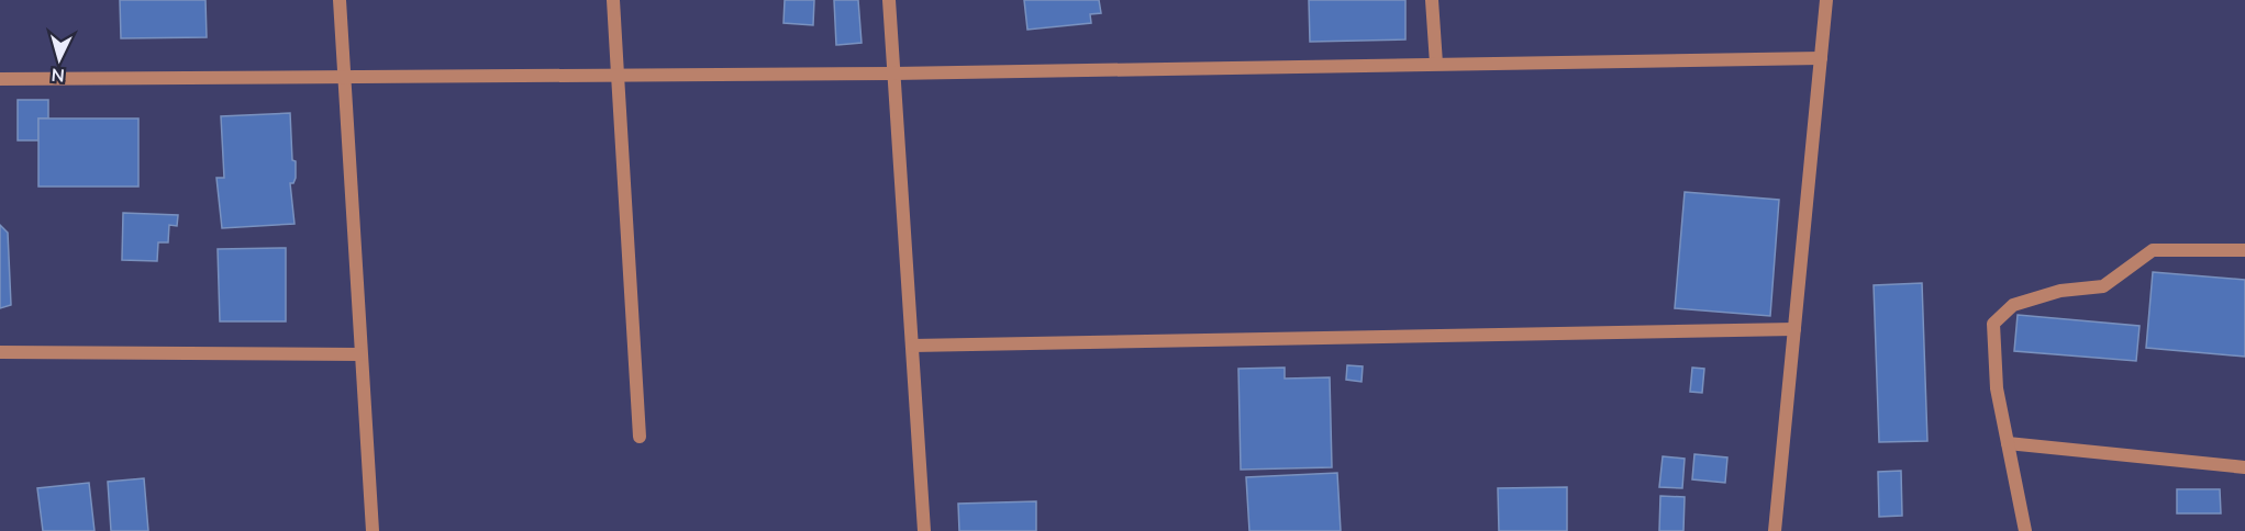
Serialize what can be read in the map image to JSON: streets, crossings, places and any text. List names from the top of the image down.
{
  "north": "bottom"
}
